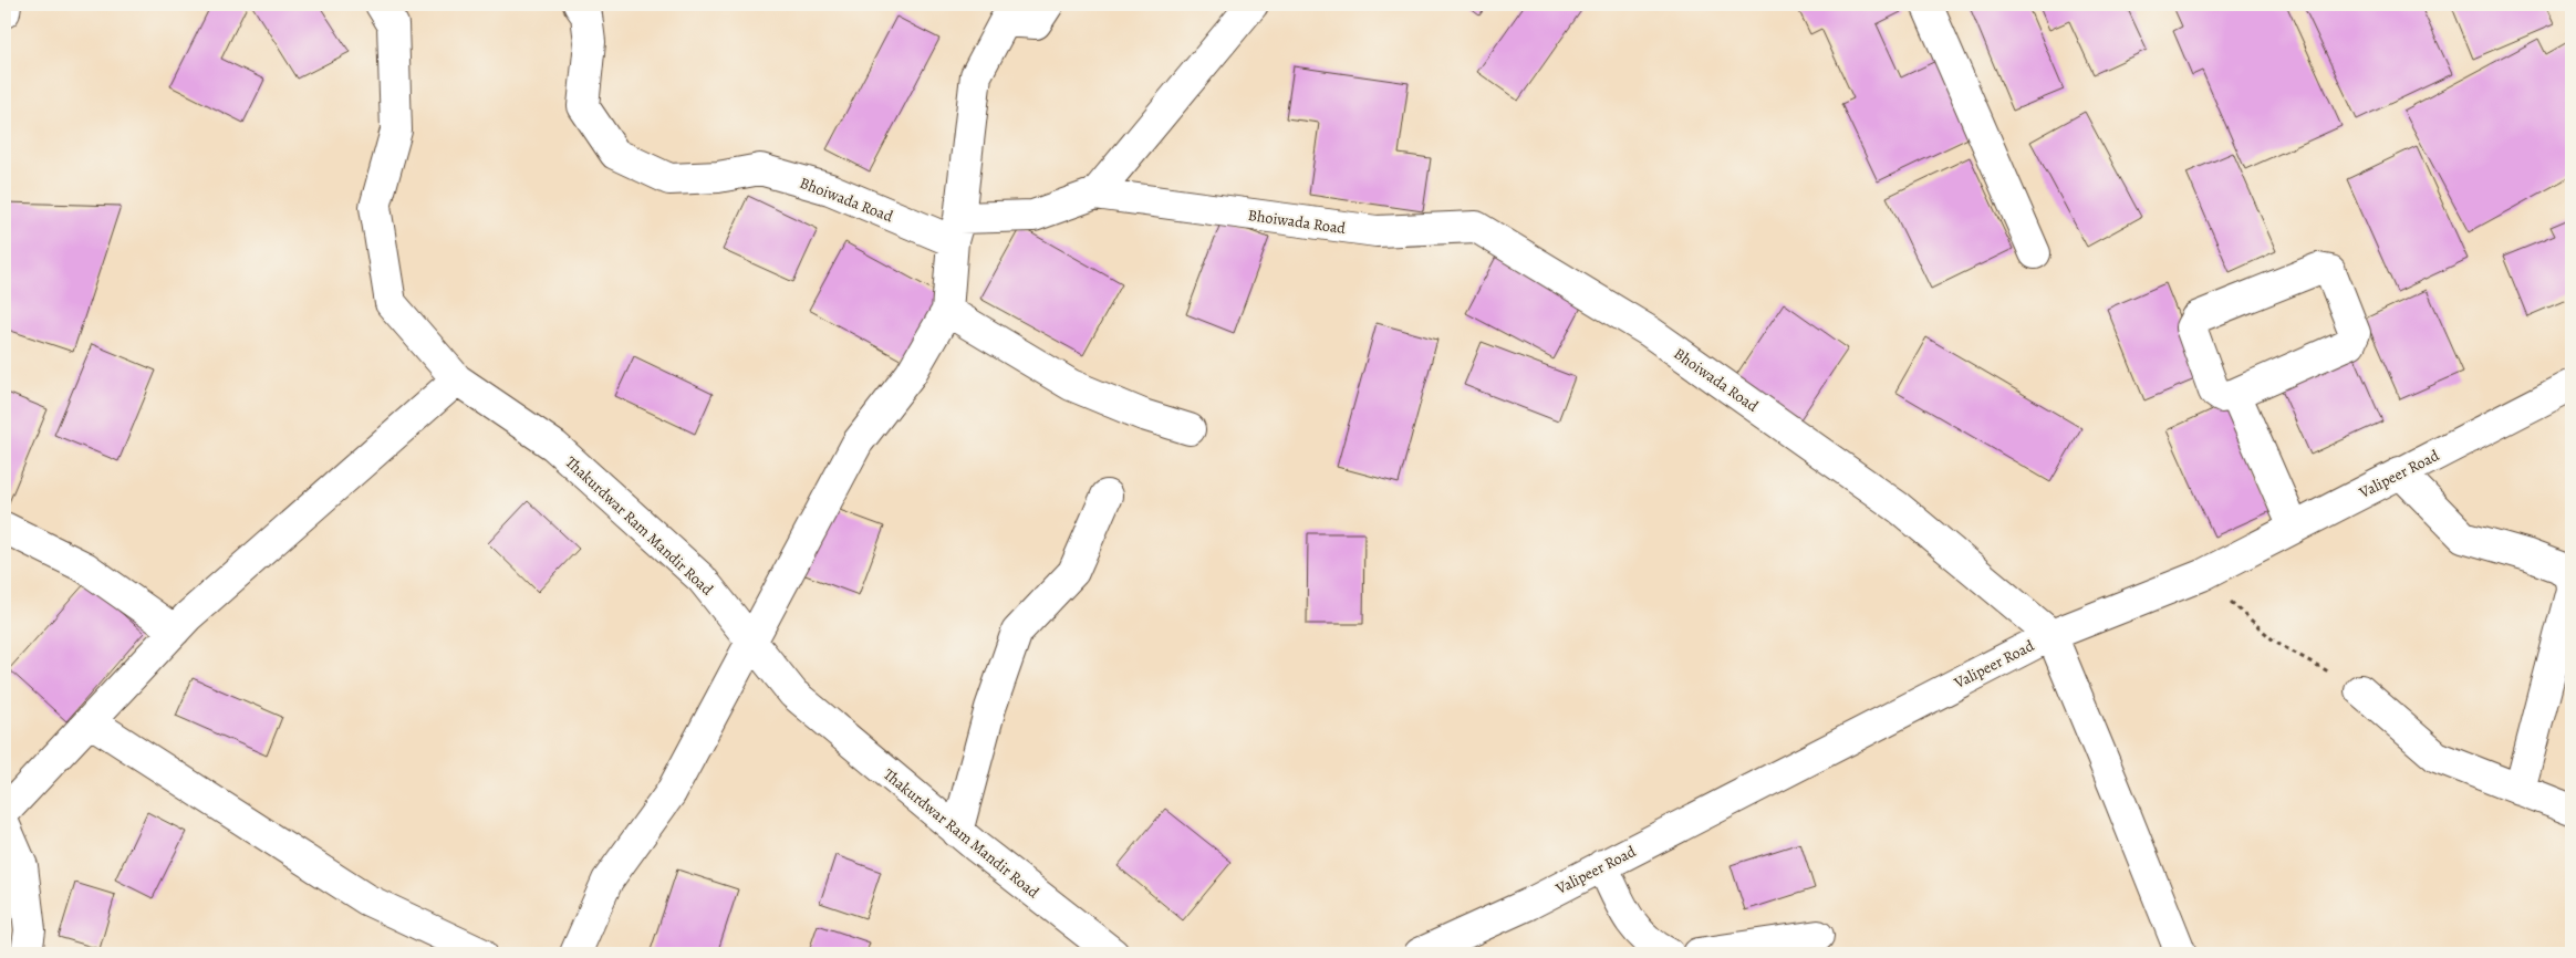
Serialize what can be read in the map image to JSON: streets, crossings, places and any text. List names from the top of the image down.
{
  "streets": {
    "street": ["Bhoiwada Road", "Valipeer Road", "Thakurdwar Ram Mandir Road"]
  },
  "crossings": [
    ["Bhoiwada Road", "Valipeer Road"]
  ]
}
